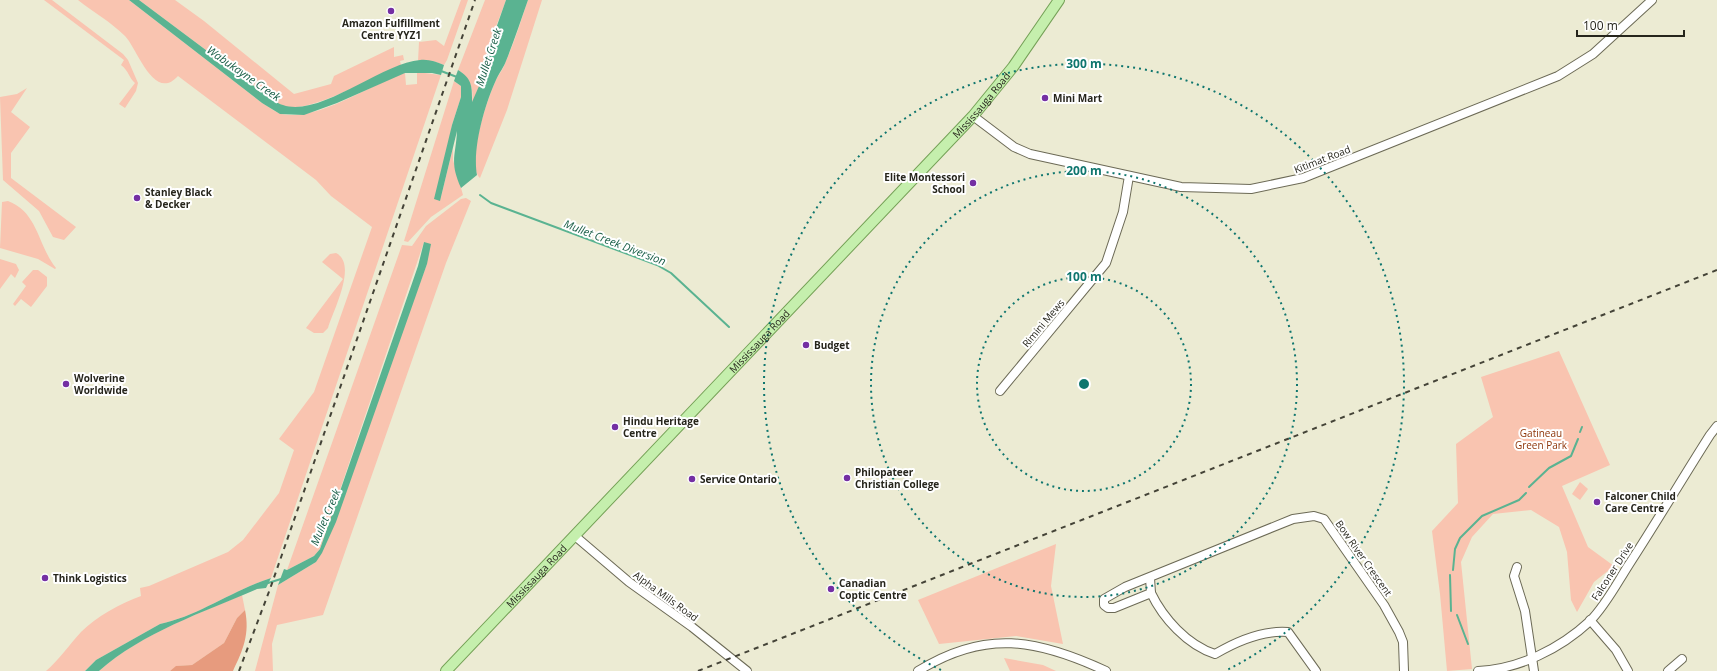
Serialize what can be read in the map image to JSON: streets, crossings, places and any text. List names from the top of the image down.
{
  "streets": {
    "main road": ["Mississauga Road"],
    "street": [
      "Kitimat Road",
      "Rimini Mews",
      "Bow River Crescent",
      "Falconer Drive",
      "Alpha Mills Road"
    ]
  },
  "crossings": [
    ["Mississauga Road", "Kitimat Road"],
    ["Mississauga Road", "Alpha Mills Road"],
    ["Kitimat Road", "Rimini Mews"]
  ],
  "water": ["Mullet Creek", "Wabukayne Creek", "Mullet Creek Diversion"],
  "parks": ["Gatineau Green Park"],
  "places": [
    "Amazon Fulfillment Centre YYZ1",
    "Mini Mart",
    "Elite Montessori School",
    "Stanley Black & Decker",
    "Budget",
    "Wolverine Worldwide",
    "Hindu Heritage Centre",
    "Philopateer Christian College",
    "Service Ontario",
    "Falconer Child Care Centre",
    "Think Logistics",
    "Canadian Coptic Centre"
  ],
  "scale_bar": "100 m",
  "rings": ["300 m", "200 m", "100 m"]
}
